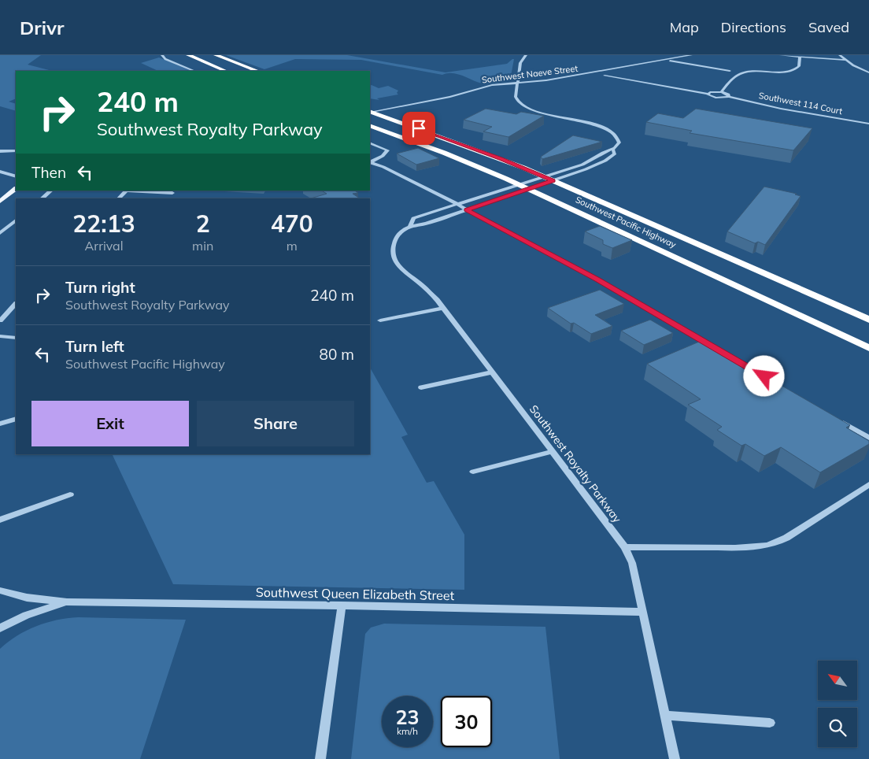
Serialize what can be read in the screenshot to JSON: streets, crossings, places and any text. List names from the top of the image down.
{
  "streets": {
    "highway": ["Southwest Pacific Highway"],
    "street": [
      "Southwest Naeve Street",
      "Southwest 114 Court",
      "Southwest Royalty Parkway",
      "Southwest Queen Elizabeth Street"
    ]
  },
  "crossings": [
    ["Southwest Naeve Street", "Southwest Pacific Highway"],
    ["Southwest Pacific Highway", "Southwest Royalty Parkway"],
    ["Southwest Royalty Parkway", "Southwest Queen Elizabeth Street"]
  ],
  "north": "top left",
  "page": {
    "header": "Drivr",
    "nav": ["Map", "Directions", "Saved"],
    "turn": ["240 m", "Southwest Royalty Parkway"],
    "then": "Then",
    "eta": [
      "22:13",
      "Arrival",
      "2",
      "min",
      "470",
      "m"
    ],
    "list": [
      {
        "name": "Turn right",
        "note": "Southwest Royalty Parkway",
        "value": "240 m"
      },
      {
        "name": "Turn left",
        "note": "Southwest Pacific Highway",
        "value": "80 m"
      }
    ],
    "buttons": ["Exit", "Share"],
    "speed": "23 km/h",
    "limit": "30"
  }
}
